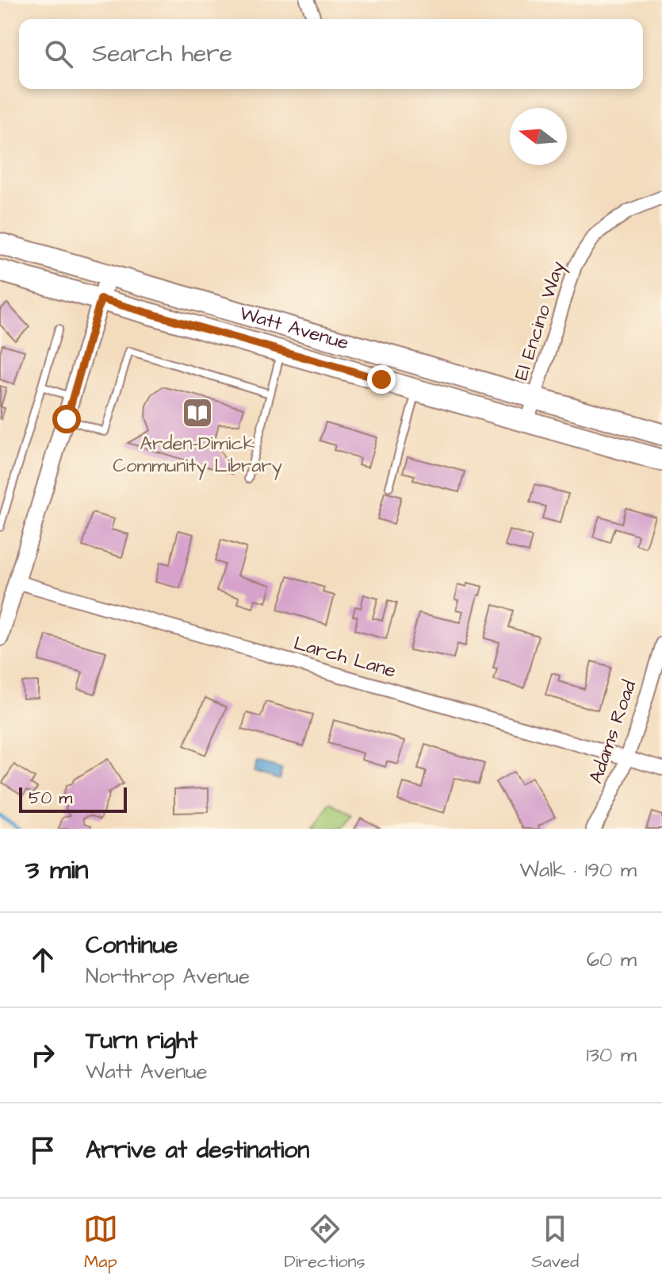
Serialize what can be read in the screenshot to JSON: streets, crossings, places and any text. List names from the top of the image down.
{
  "streets": {
    "main road": ["Watt Avenue"],
    "street": ["El Encino Way", "Larch Lane", "Adams Road"]
  },
  "crossings": [
    ["El Encino Way", "Watt Avenue"],
    ["Larch Lane", "Adams Road"]
  ],
  "places": {
    "library": ["Arden-Dimick Community Library"]
  },
  "scale_bar": "50 m",
  "north": "left",
  "page": {
    "search": "Search here",
    "scale": "50 m",
    "heading": ["3 min", "Walk · 190 m"],
    "list": [
      ["Continue", "Northrop Avenue", "60 m"],
      ["Turn right", "Watt Avenue", "130 m"],
      "Arrive at destination"
    ],
    "nav": ["Map", "Directions", "Saved"]
  }
}
